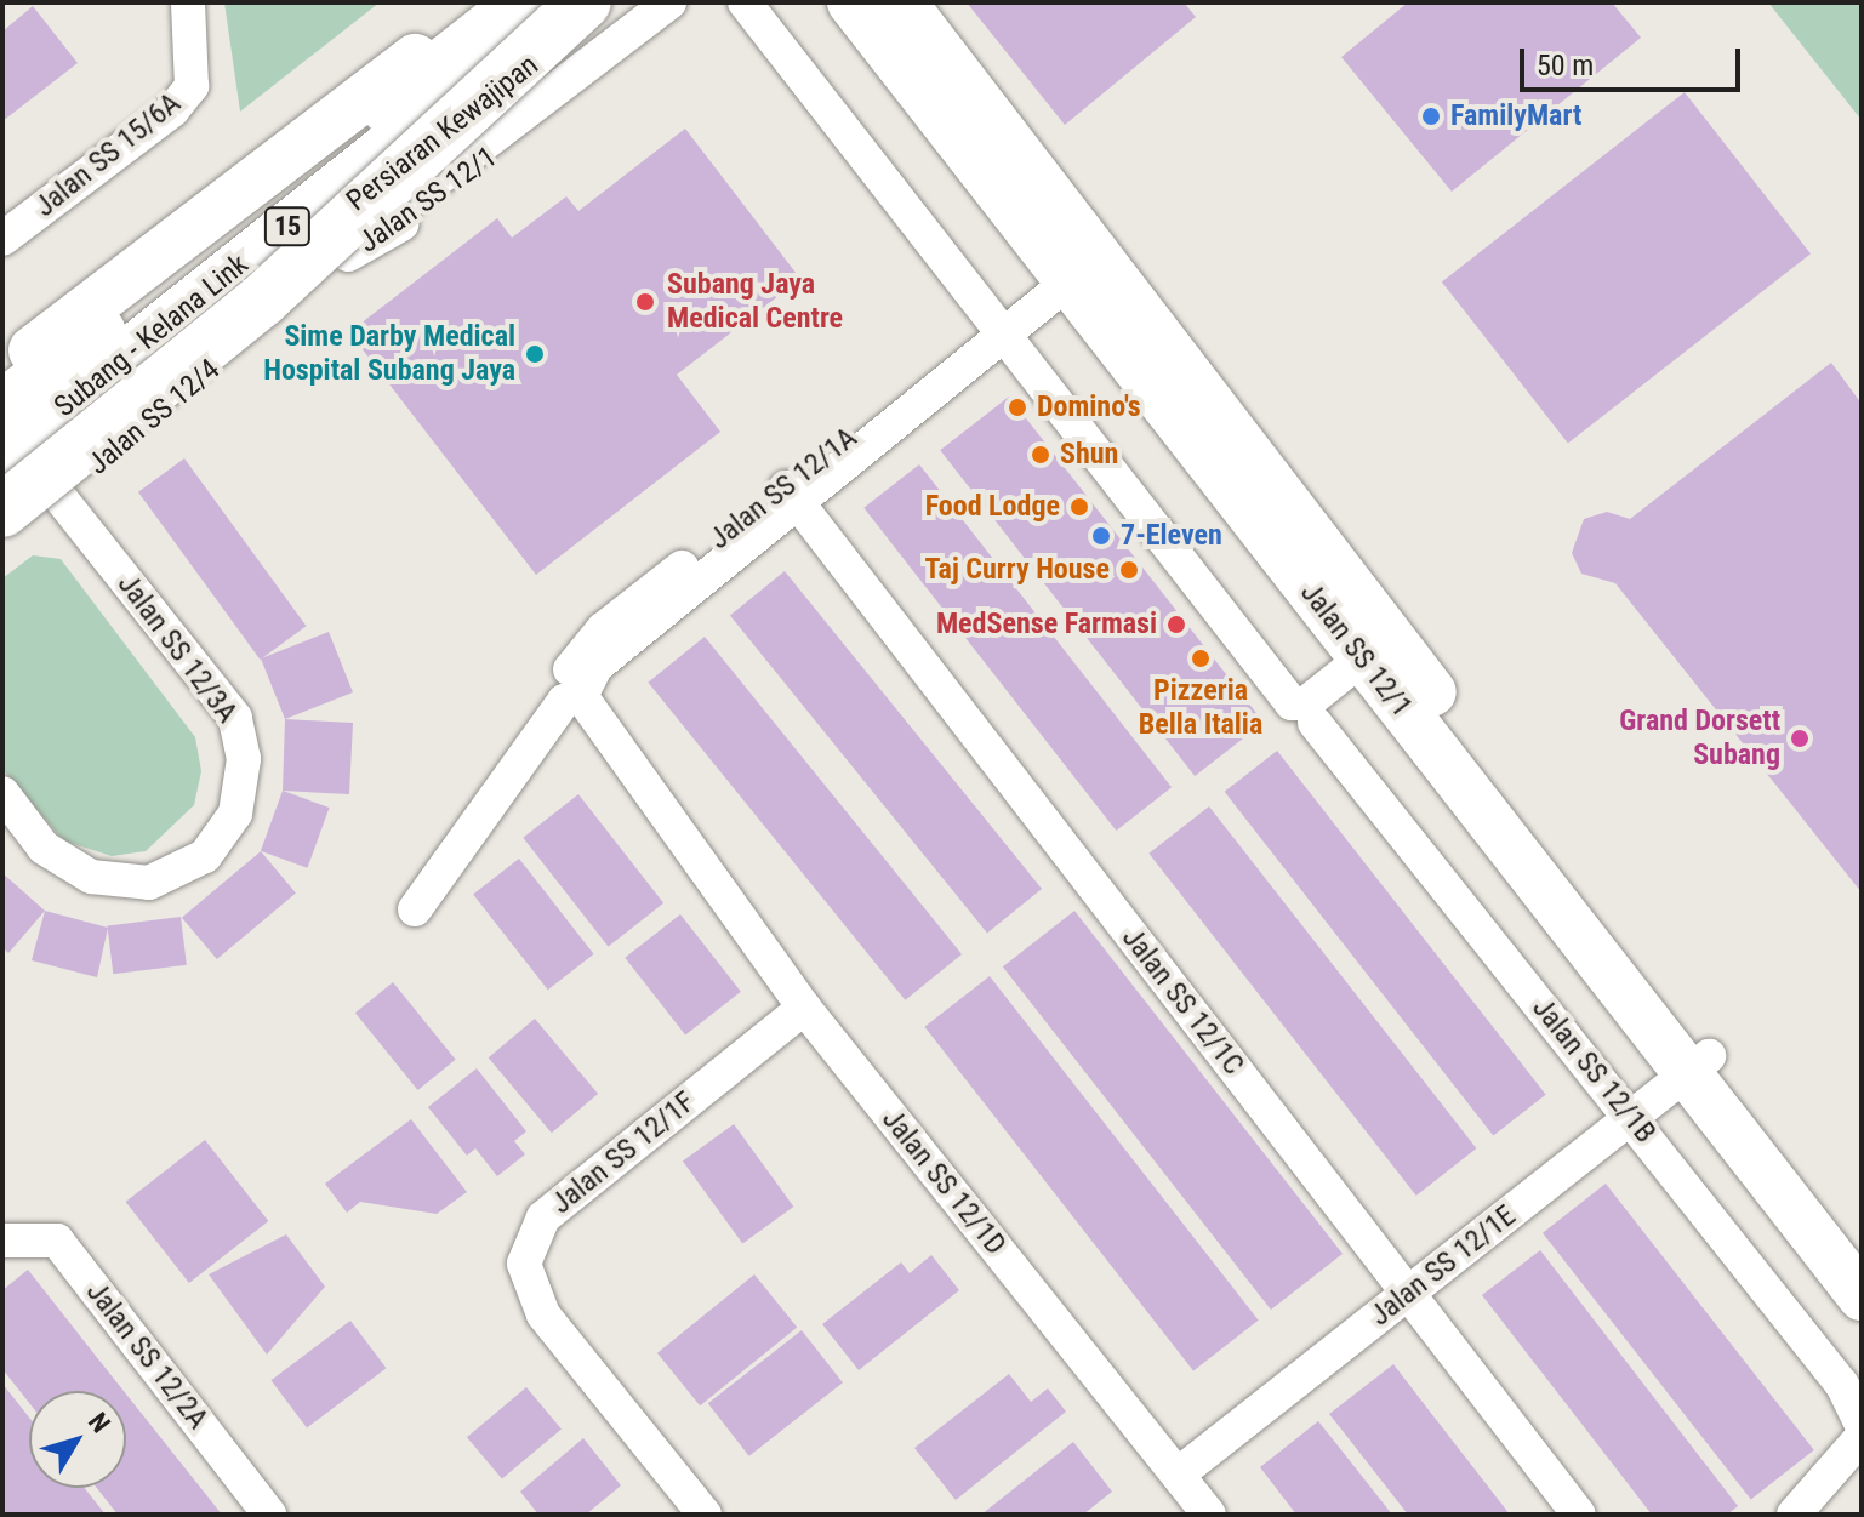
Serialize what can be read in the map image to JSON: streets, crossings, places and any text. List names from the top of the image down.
{
  "streets": {
    "main road": ["15", "Subang - Kelana Link"],
    "street": [
      "Persiaran Kewajipan",
      "Jalan SS 15/6A",
      "Jalan SS 12/1",
      "Jalan SS 12/4",
      "Jalan SS 12/1A",
      "Jalan SS 12/3A",
      "Jalan SS 12/1C",
      "Jalan SS 12/1B",
      "Jalan SS 12/1F",
      "Jalan SS 12/1D",
      "Jalan SS 12/1E",
      "Jalan SS 12/2A"
    ]
  },
  "crossings": [
    ["Jalan SS 12/1", "Jalan SS 12/4"],
    ["Jalan SS 12/1", "Jalan SS 12/1A"],
    ["Jalan SS 12/1", "Jalan SS 12/1E"],
    ["Jalan SS 12/4", "Jalan SS 12/3A"],
    ["Jalan SS 12/1A", "Jalan SS 12/1C"],
    ["Jalan SS 12/1A", "Jalan SS 12/1D"],
    ["Jalan SS 12/1C", "Jalan SS 12/1E"],
    ["Jalan SS 12/1B", "Jalan SS 12/1E"],
    ["Jalan SS 12/1F", "Jalan SS 12/1D"],
    ["Jalan SS 12/1D", "Jalan SS 12/1E"]
  ],
  "places": [
    "FamilyMart",
    "Subang Jaya Medical Centre",
    "Sime Darby Medical Hospital Subang Jaya",
    "Domino's",
    "Shun",
    "Food Lodge",
    "7-Eleven",
    "Taj Curry House",
    "MedSense Farmasi",
    "Pizzeria Bella Italia",
    "Grand Dorsett Subang"
  ],
  "scale_bar": "50 m",
  "north": "top right"
}
